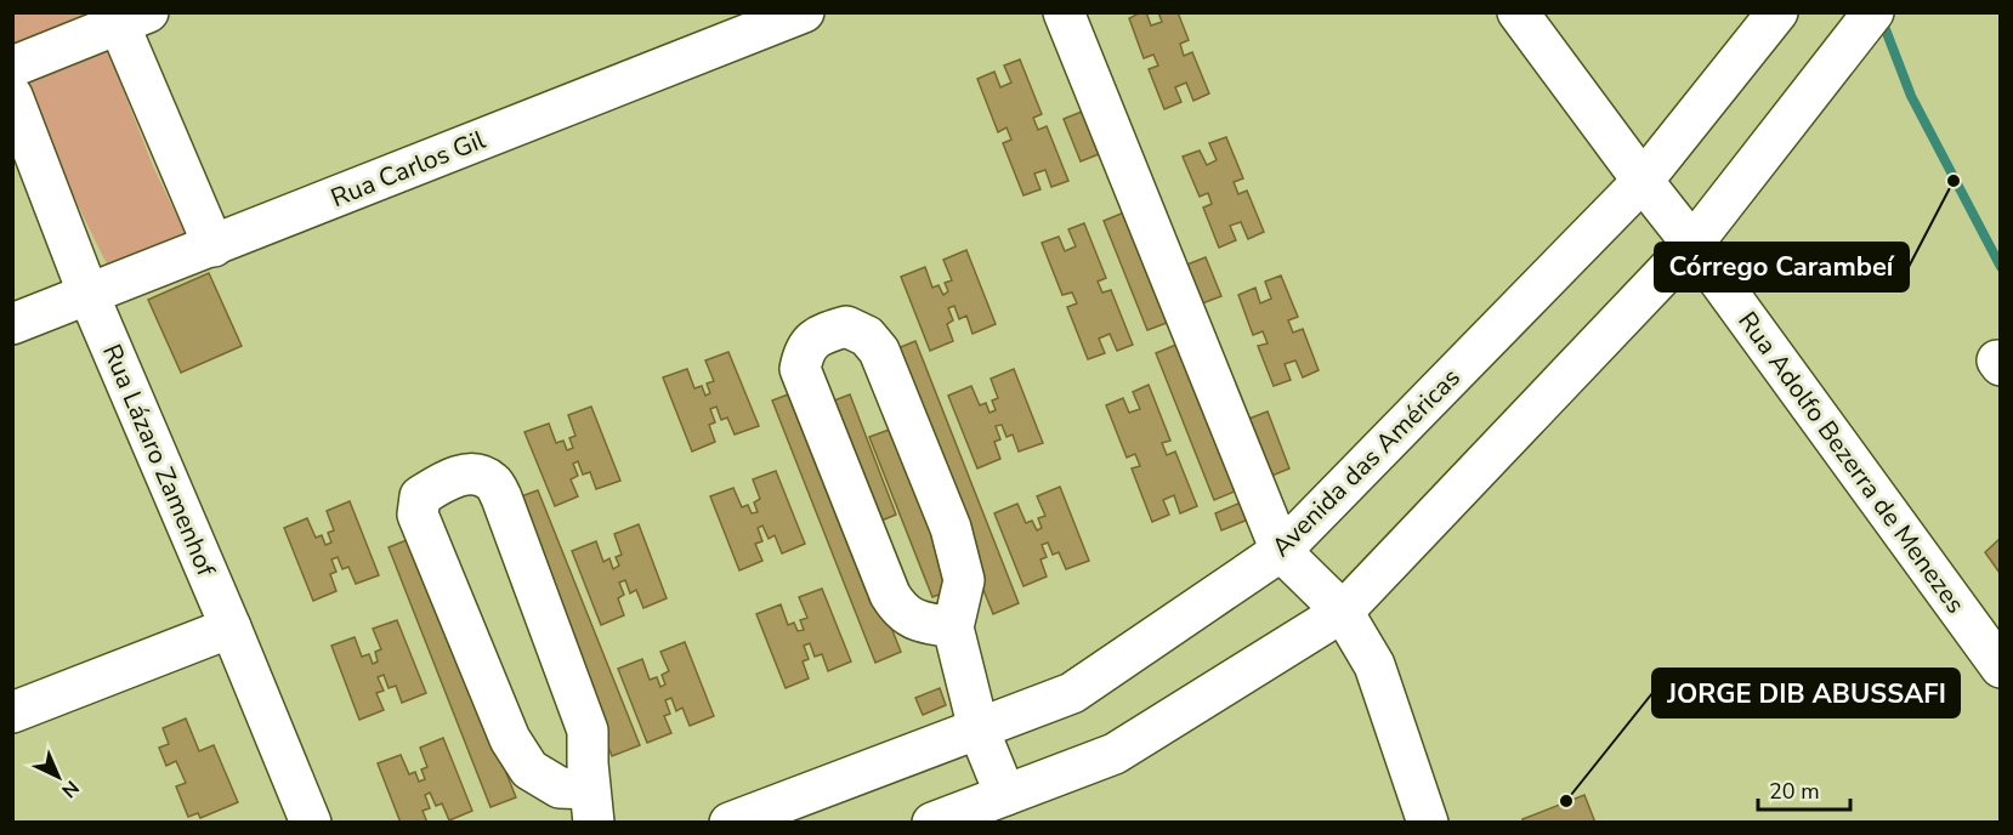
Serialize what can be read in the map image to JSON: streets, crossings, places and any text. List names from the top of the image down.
{
  "streets": {
    "street": [
      "Rua Carlos Gil",
      "Rua Lázaro Zamenhof",
      "Avenida das Américas",
      "Rua Adolfo Bezerra de Menezes"
    ]
  },
  "crossings": [
    ["Rua Carlos Gil", "Rua Lázaro Zamenhof"],
    ["Avenida das Américas", "Rua Adolfo Bezerra de Menezes"]
  ],
  "places": ["Córrego Carambeí", "JORGE DIB ABUSSAFI"],
  "scale_bar": "20 m",
  "north": "bottom right"
}
